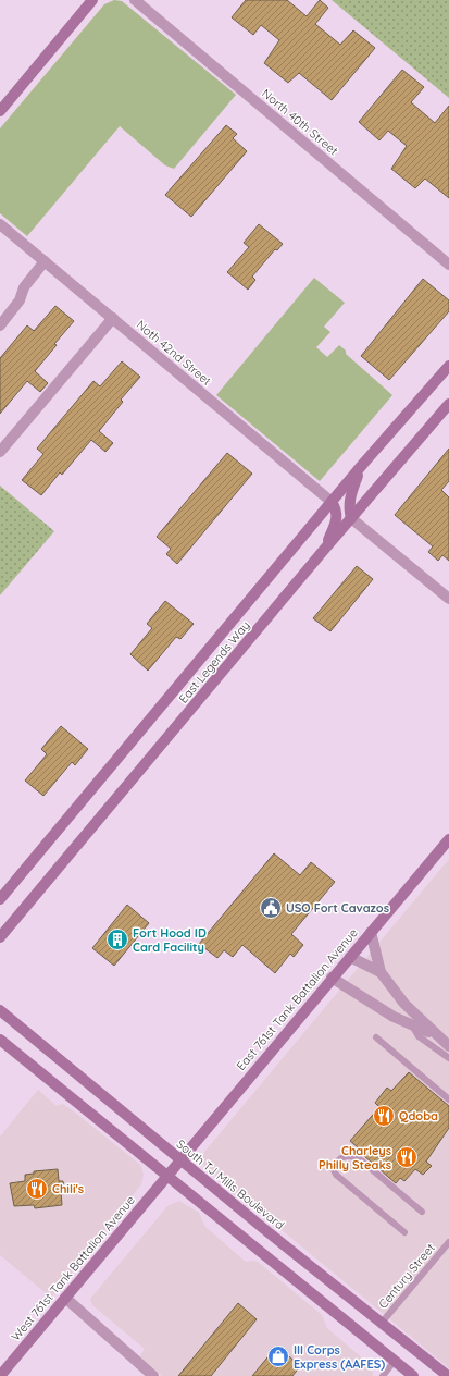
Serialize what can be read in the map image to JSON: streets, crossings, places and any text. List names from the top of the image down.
{
  "streets": {
    "street": [
      "North 40th Street",
      "Noth 42nd Street",
      "East Legends Way",
      "East 761st Tank Battalion Avenue",
      "South TJ Mills Boulevard",
      "West 761st Tank Battalion Avenue"
    ],
    "lane": ["Century Street"]
  },
  "crossings": [
    ["Noth 42nd Street", "East Legends Way"],
    ["East 761st Tank Battalion Avenue", "South TJ Mills Boulevard"],
    ["East 761st Tank Battalion Avenue", "West 761st Tank Battalion Avenue"],
    ["South TJ Mills Boulevard", "Century Street"]
  ],
  "places": {
    "public building": ["USO Fort Cavazos"],
    "building": ["Fort Hood ID Card Facility"],
    "restaurant": ["Qdoba", "Charleys Philly Steaks", "Chili's"],
    "shop": ["III Corps Express (AAFES)"]
  }
}
